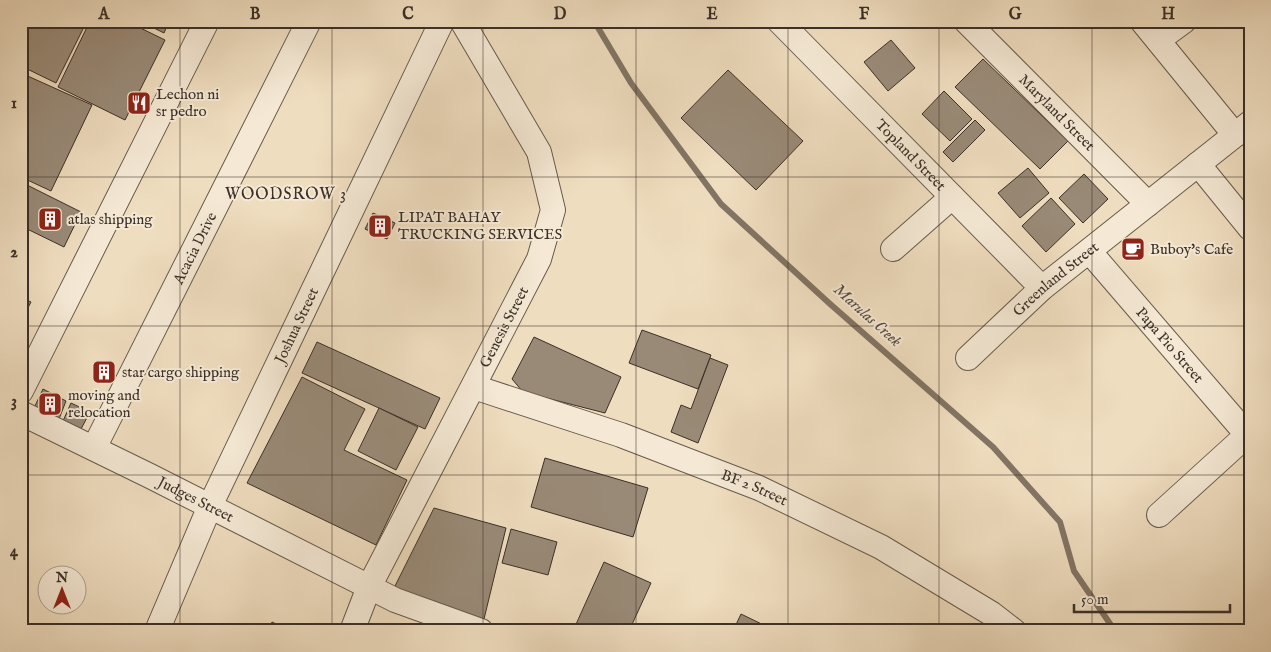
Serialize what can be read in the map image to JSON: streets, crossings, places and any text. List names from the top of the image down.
{
  "streets": {
    "street": [
      "Maryland Street",
      "Topland Street",
      "Acacia Drive",
      "Greenland Street",
      "Joshua Street",
      "Genesis Street",
      "Papa Pio Street",
      "BF 2 Street",
      "Judges Street"
    ]
  },
  "crossings": [
    ["Maryland Street", "Greenland Street"],
    ["Topland Street", "Greenland Street"],
    ["Acacia Drive", "Judges Street"],
    ["Greenland Street", "Papa Pio Street"],
    ["Joshua Street", "Judges Street"],
    ["Genesis Street", "BF 2 Street"],
    ["Genesis Street", "Judges Street"]
  ],
  "districts": ["WOODSROW 3"],
  "water": ["Marulas Creek"],
  "places": {
    "restaurant": ["Lechon ni sr pedro"],
    "building": [
      "atlas shipping",
      "LIPAT BAHAY TRUCKING SERVICES",
      "star cargo shipping",
      "moving and relocation"
    ],
    "cafe": ["Buboy's Cafe"]
  },
  "scale_bar": "50 m",
  "north": "top",
  "grid": {
    "columns": [
      "A",
      "B",
      "C",
      "D",
      "E",
      "F",
      "G",
      "H"
    ],
    "rows": [
      "1",
      "2",
      "3",
      "4"
    ]
  }
}
